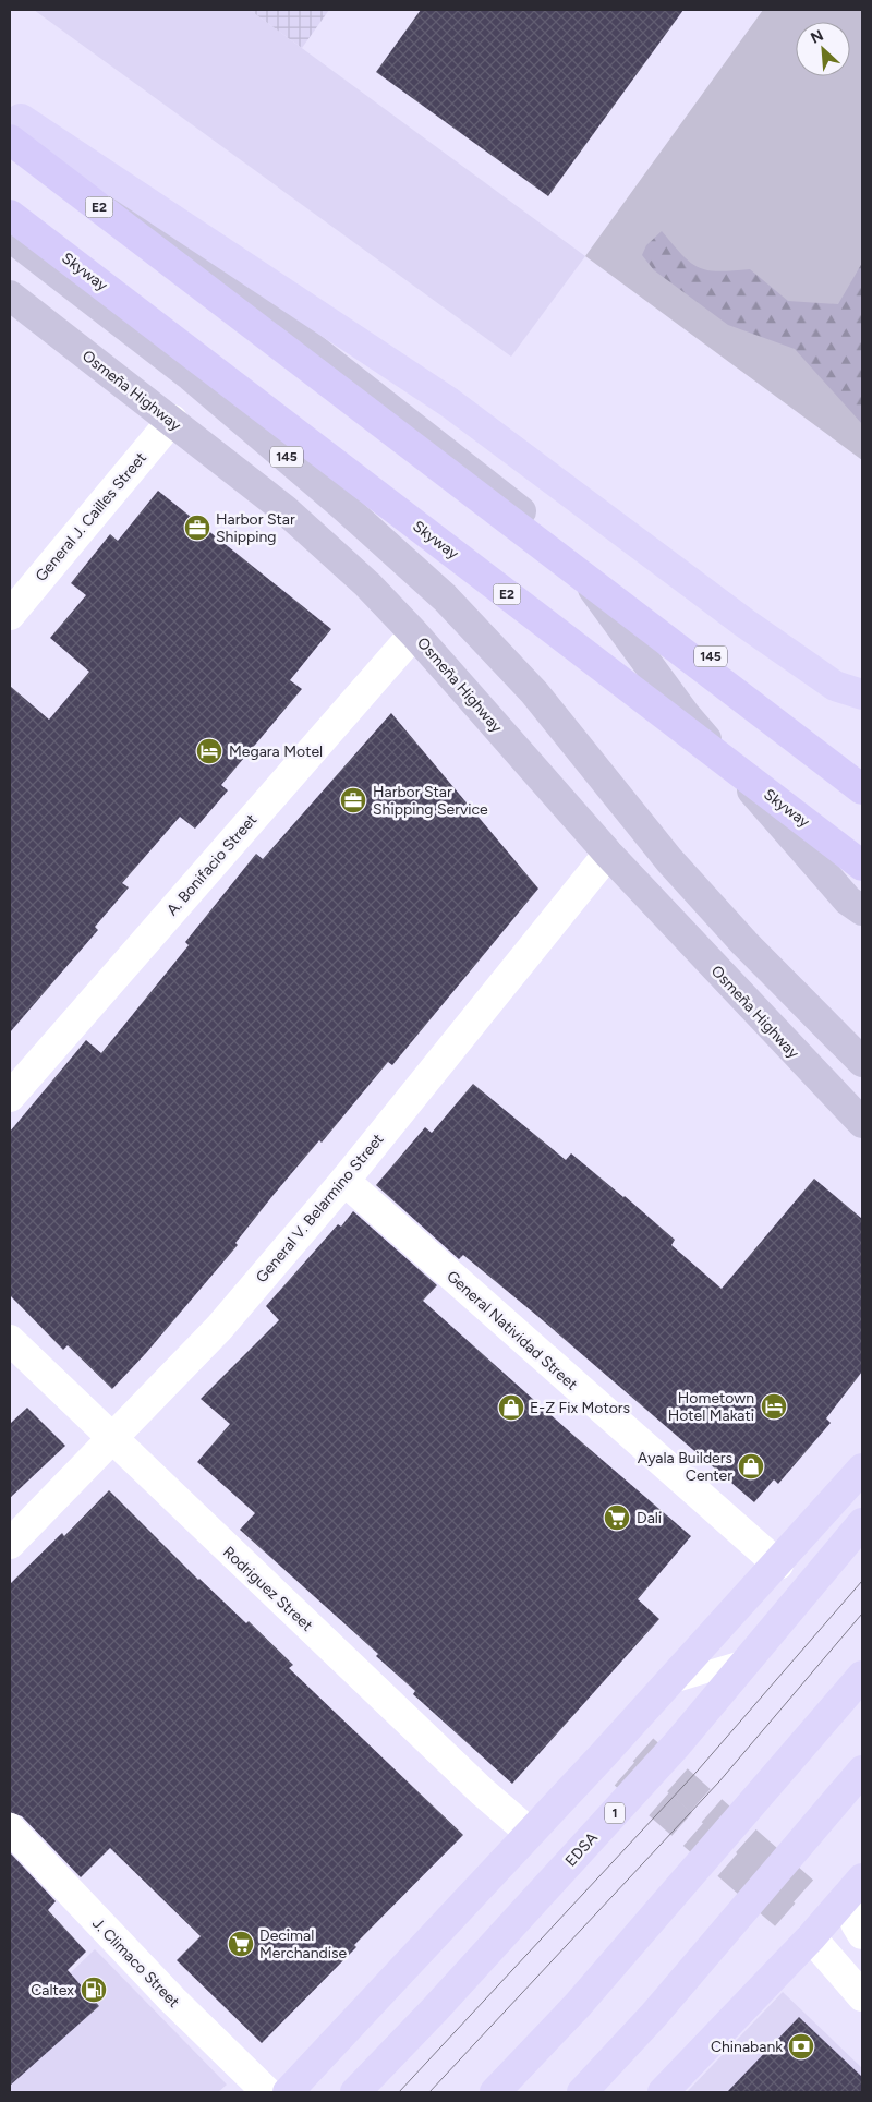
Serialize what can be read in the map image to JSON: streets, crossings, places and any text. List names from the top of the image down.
{
  "streets": {
    "highway": [
      "E2",
      "Skyway",
      "1",
      "EDSA"
    ],
    "main road": ["Osmeña Highway", "145"],
    "street": [
      "General J. Cailles Street",
      "A. Bonifacio Street",
      "General V. Belarmino Street",
      "General Natividad Street",
      "Rodriguez Street",
      "J. Climaco Street"
    ]
  },
  "crossings": [
    ["E2", "145"],
    ["Osmeña Highway", "General J. Cailles Street"],
    ["Osmeña Highway", "A. Bonifacio Street"],
    ["Osmeña Highway", "General V. Belarmino Street"],
    ["General V. Belarmino Street", "General Natividad Street"],
    ["General V. Belarmino Street", "Rodriguez Street"]
  ],
  "places": {
    "office": ["Harbor Star Shipping", "Harbor Star Shipping Service"],
    "hotel": ["Megara Motel", "Hometown Hotel Makati"],
    "shop": ["E-Z Fix Motors", "Ayala Builders Center"],
    "supermarket": ["Dali", "Decimal Merchandise"],
    "fuel station": ["Caltex"],
    "bank": ["Chinabank"]
  },
  "north": "top left"
}
